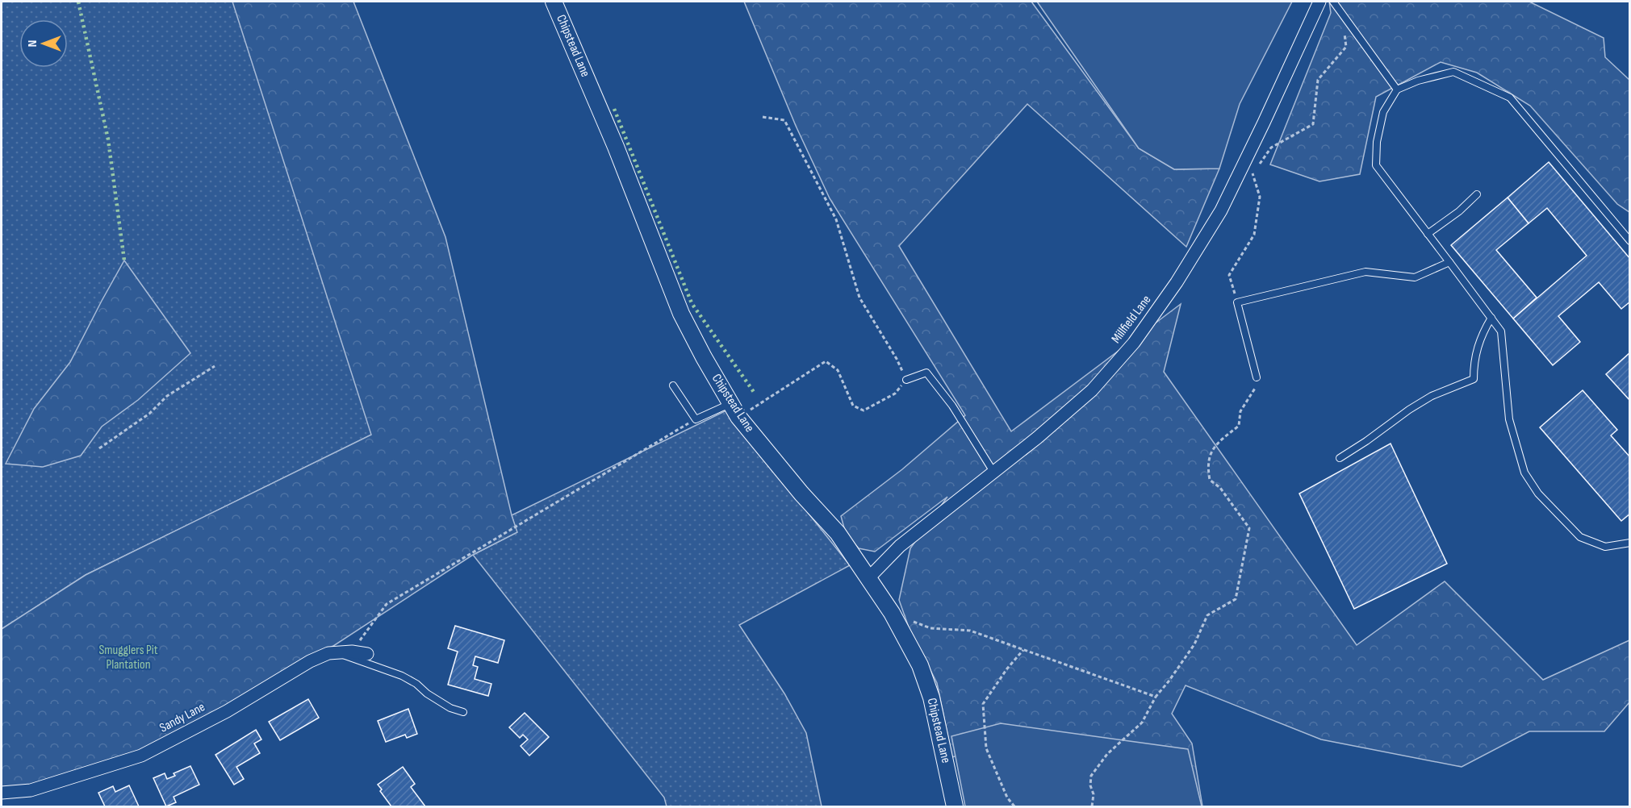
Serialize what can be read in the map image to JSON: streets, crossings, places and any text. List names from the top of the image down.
{
  "streets": {
    "street": ["Chipstead Lane", "Millfield Lane", "Sandy Lane"]
  },
  "crossings": [
    ["Chipstead Lane", "Millfield Lane"]
  ],
  "parks": ["Smugglers Pit Plantation"],
  "north": "left"
}
